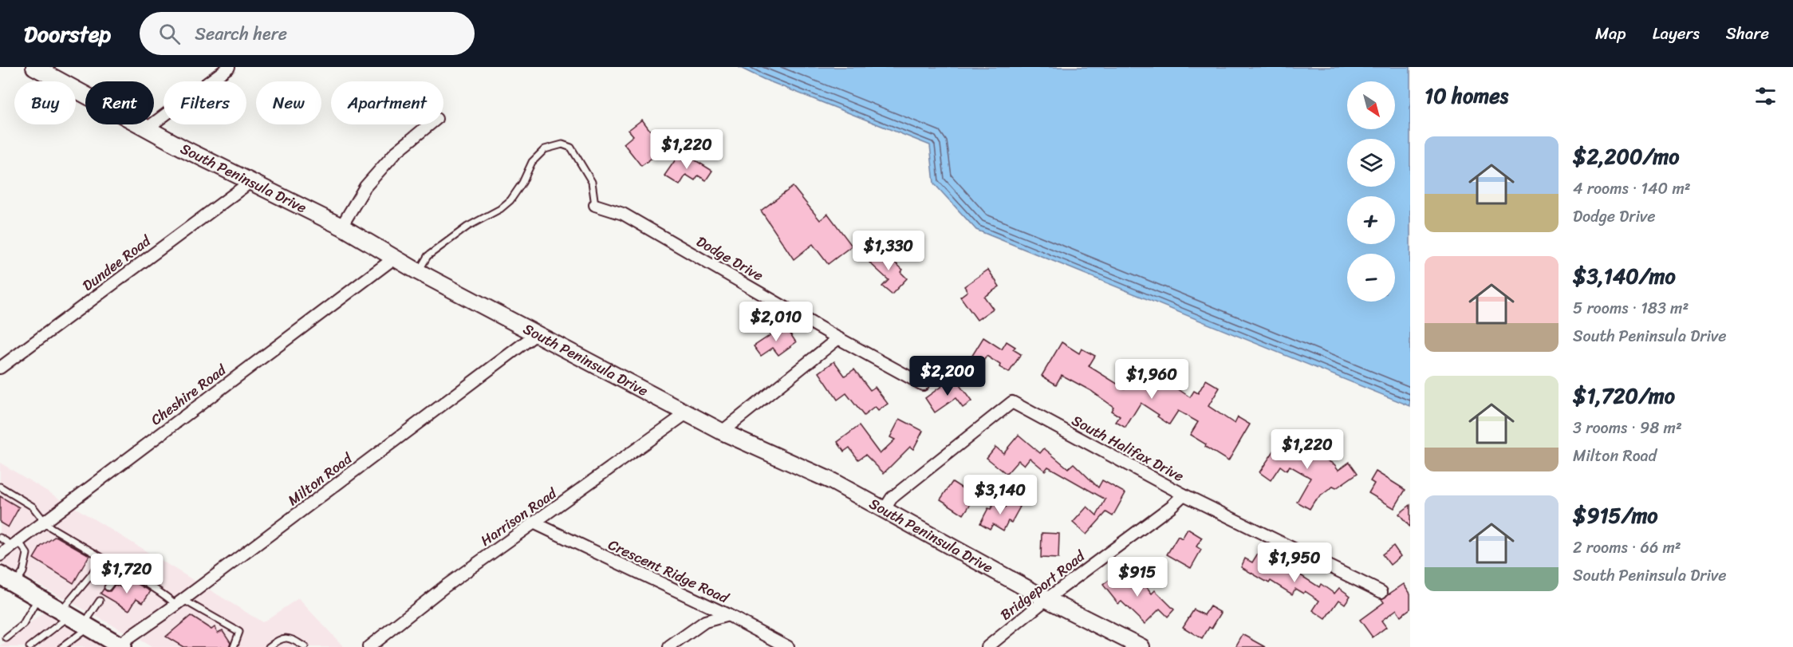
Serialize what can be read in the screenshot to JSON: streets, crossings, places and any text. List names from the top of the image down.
{
  "streets": {
    "main road": ["South Peninsula Drive"],
    "street": [
      "Dodge Drive",
      "Dundee Road",
      "Cheshire Road",
      "South Halifax Drive",
      "Milton Road",
      "Harrison Road",
      "Crescent Ridge Road",
      "Bridgeport Road"
    ]
  },
  "crossings": [
    ["South Peninsula Drive", "Dundee Road"],
    ["South Peninsula Drive", "Cheshire Road"],
    ["South Peninsula Drive", "South Halifax Drive"],
    ["South Peninsula Drive", "Milton Road"],
    ["South Peninsula Drive", "Harrison Road"],
    ["South Peninsula Drive", "Bridgeport Road"],
    ["South Halifax Drive", "Bridgeport Road"],
    ["Harrison Road", "Crescent Ridge Road"]
  ],
  "north": "bottom right",
  "page": {
    "header": "Doorstep",
    "search": "Search here",
    "nav": ["Map", "Layers", "Share"],
    "heading": "10 homes",
    "map_buttons": ["+", "−"],
    "chip": [
      "Buy",
      "Rent",
      "Filters",
      "New",
      "Apartment"
    ],
    "list": [
      {
        "name": "$2,200/mo",
        "note": "4 rooms · 140 m² · Dodge Drive"
      },
      {
        "name": "$3,140/mo",
        "note": "5 rooms · 183 m² · South Peninsula Drive"
      },
      {
        "name": "$1,720/mo",
        "note": "3 rooms · 98 m² · Milton Road"
      },
      {
        "name": "$915/mo",
        "note": "2 rooms · 66 m² · South Peninsula Drive"
      }
    ],
    "price": [
      "$1,220",
      "$1,330",
      "$2,010",
      "$2,200",
      "$1,960",
      "$1,220",
      "$3,140",
      "$1,950",
      "$1,720",
      "$915"
    ]
  }
}
